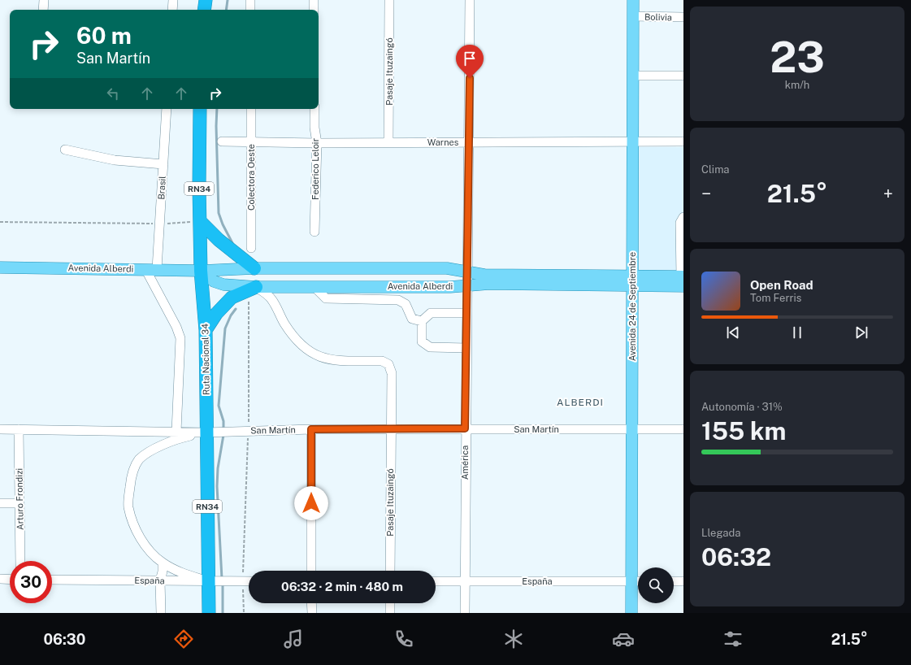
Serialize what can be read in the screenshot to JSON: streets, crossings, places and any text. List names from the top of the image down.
{
  "streets": {
    "highway": ["RN34", "Ruta Nacional 34"],
    "main road": ["Avenida Alberdi", "Avenida 24 de Septiembre"],
    "street": [
      "Bolivia",
      "Pasaje Ituzaingó",
      "Warnes",
      "Federico Leloir",
      "Colectora Oeste",
      "Brasil",
      "San Martín",
      "América",
      "Arturo Frondizi",
      "España"
    ]
  },
  "crossings": [
    ["Bolivia", "Avenida 24 de Septiembre"],
    ["Pasaje Ituzaingó", "Warnes"],
    ["Pasaje Ituzaingó", "Avenida Alberdi"],
    ["Pasaje Ituzaingó", "San Martín"],
    ["Warnes", "Federico Leloir"],
    ["Warnes", "Colectora Oeste"],
    ["Warnes", "Avenida 24 de Septiembre"],
    ["Warnes", "América"],
    ["Brasil", "Avenida Alberdi"],
    ["Avenida Alberdi", "Avenida 24 de Septiembre"],
    ["Avenida Alberdi", "Ruta Nacional 34"],
    ["Avenida Alberdi", "América"],
    ["Avenida 24 de Septiembre", "San Martín"],
    ["Avenida 24 de Septiembre", "España"],
    ["Ruta Nacional 34", "San Martín"],
    ["Ruta Nacional 34", "España"],
    ["San Martín", "América"],
    ["San Martín", "Arturo Frondizi"],
    ["América", "España"]
  ],
  "districts": ["ALBERDI"],
  "page": {
    "tile": [
      ["23", "km/h"],
      "Clima",
      ["Autonomía · 31%", "155 km"],
      ["Llegada", "06:32"]
    ],
    "turn": ["60 m", "San Martín"],
    "heat": ["−", "21.5°", "+"],
    "song": ["Open Road", "Tom Ferris"],
    "limit": "30",
    "trip": "06:32 · 2 min · 480 m",
    "tabs": ["06:30", "21.5°"]
  }
}
